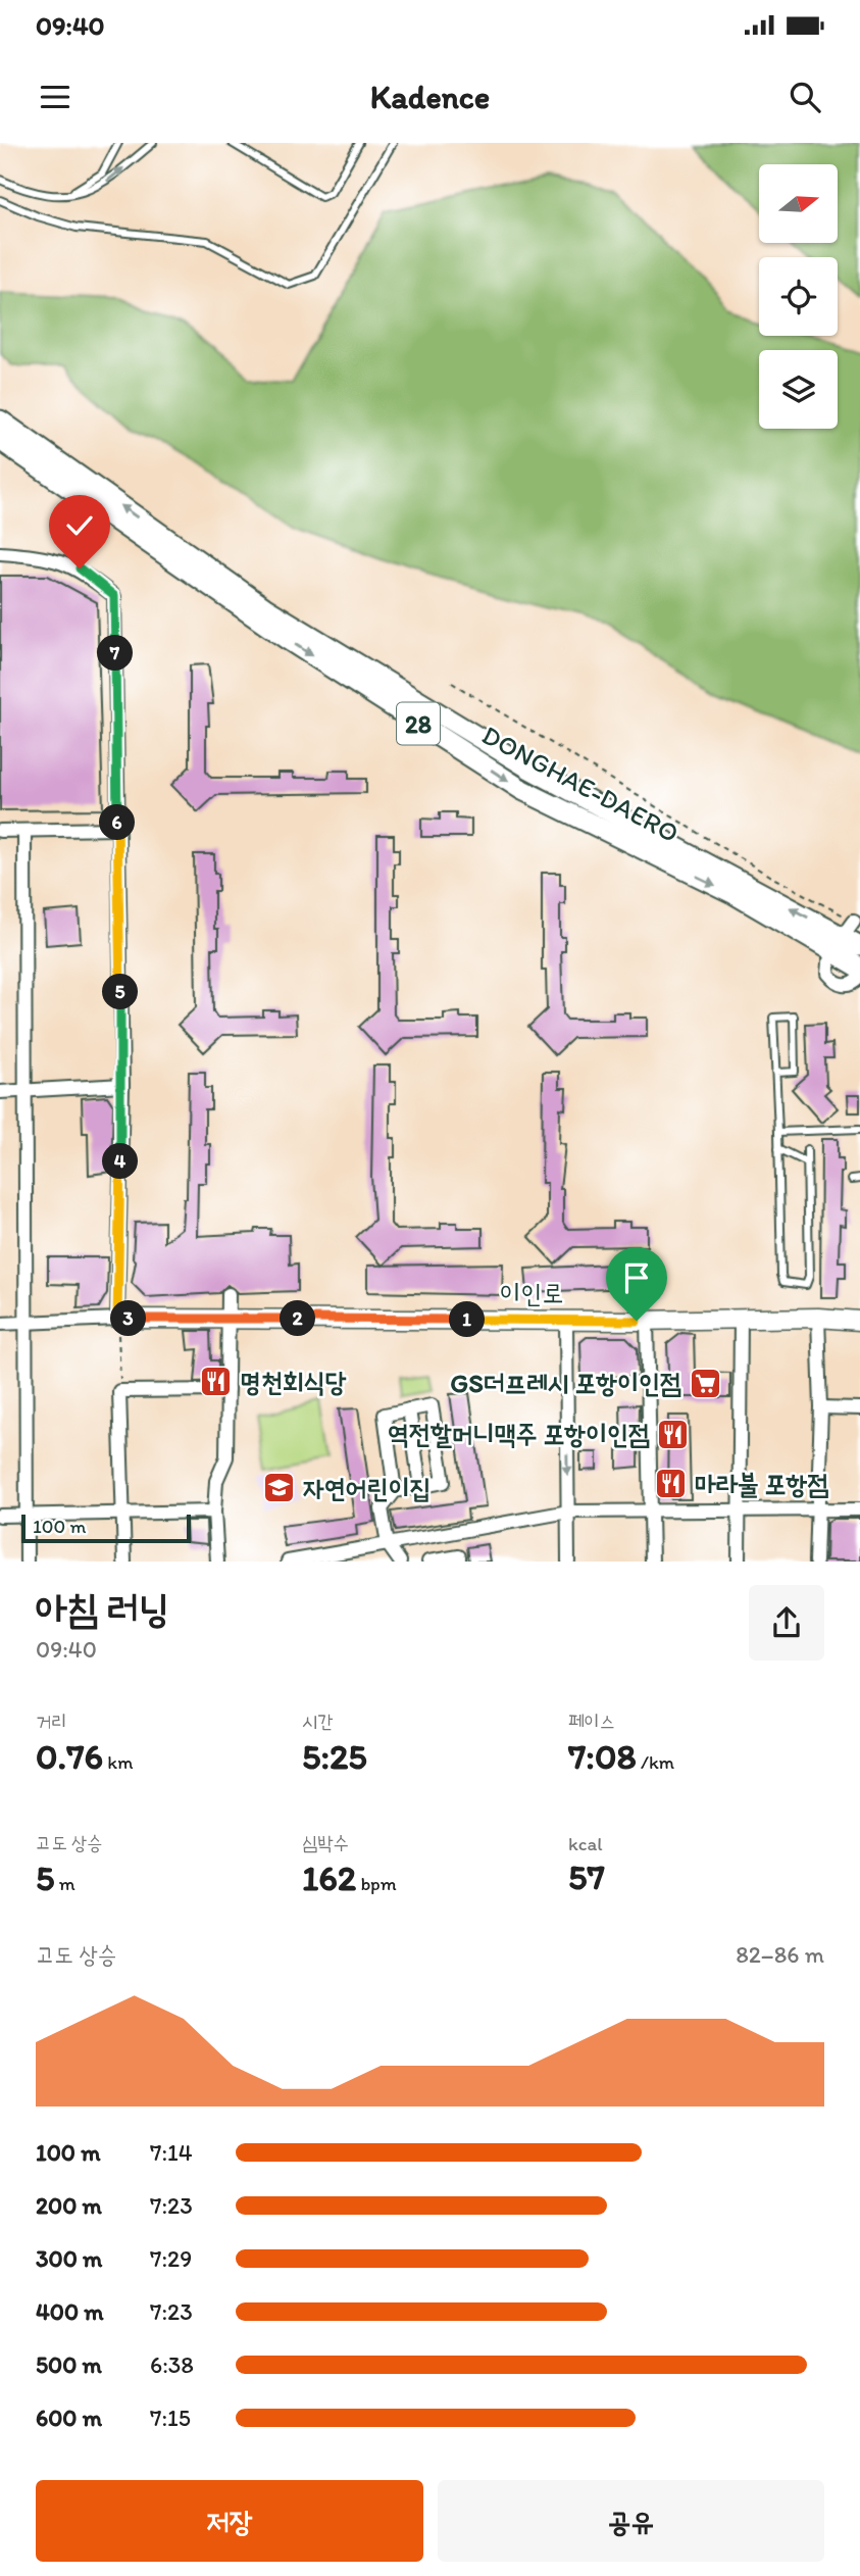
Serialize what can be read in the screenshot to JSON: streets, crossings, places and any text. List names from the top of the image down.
{
  "streets": {
    "main road": ["28", "DONGHAE-DAERO"],
    "street": ["이인로"]
  },
  "places": {
    "restaurant": ["명천회식당", "역전할머니맥주 포항이인점", "마라불 포항점"],
    "supermarket": ["GS더프레시 포항이인점"],
    "school or university": ["자연어린이집"]
  },
  "scale_bar": "100 m",
  "north": "right",
  "page": {
    "status": "09:40",
    "header": "Kadence",
    "pins": [
      "7",
      "6",
      "5",
      "4",
      "2",
      "3",
      "1"
    ],
    "scale": "100 m",
    "heading": ["아침 러닝", "09:40"],
    "stats": [
      ["거리", "0.76 km"],
      ["시간", "5:25"],
      ["페이스", "7:08 /km"],
      ["고도 상승", "5 m"],
      ["심박수", "162 bpm"],
      ["kcal", "57"]
    ],
    "chart": ["고도 상승", "82–86 m"],
    "list": [
      {
        "name": "100 m",
        "note": "7:14"
      },
      {
        "name": "200 m",
        "note": "7:23"
      },
      {
        "name": "300 m",
        "note": "7:29"
      },
      {
        "name": "400 m",
        "note": "7:23"
      },
      {
        "name": "500 m",
        "note": "6:38"
      },
      {
        "name": "600 m",
        "note": "7:15"
      }
    ],
    "buttons": ["저장", "공유"]
  }
}
